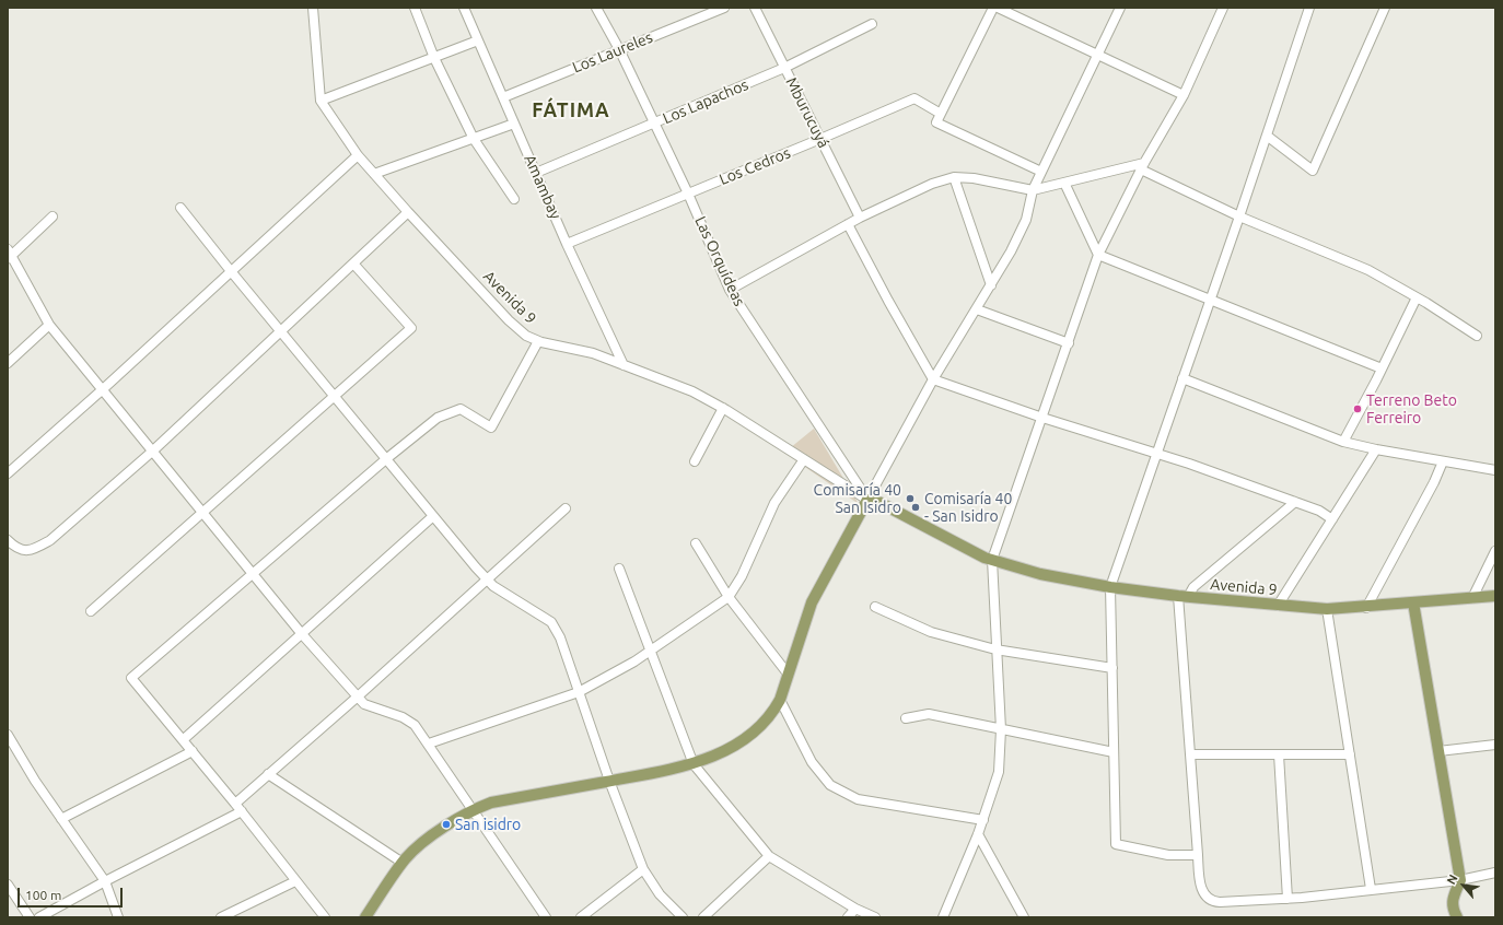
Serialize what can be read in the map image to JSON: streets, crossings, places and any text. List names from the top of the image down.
{
  "streets": {
    "main road": ["Avenida 9"],
    "street": [
      "Los Laureles",
      "Los Lapachos",
      "Mburucuyá",
      "Los Cedros",
      "Amambay",
      "Las Orquídeas"
    ]
  },
  "crossings": [
    ["Los Laureles", "Amambay"],
    ["Los Laureles", "Las Orquídeas"],
    ["Los Lapachos", "Mburucuyá"],
    ["Los Lapachos", "Amambay"],
    ["Los Lapachos", "Las Orquídeas"],
    ["Mburucuyá", "Los Cedros"],
    ["Los Cedros", "Amambay"],
    ["Los Cedros", "Las Orquídeas"],
    ["Amambay", "Avenida 9"],
    ["Las Orquídeas", "Avenida 9"]
  ],
  "districts": ["FÁTIMA"],
  "places": [
    "Terreno Beto Ferreiro",
    "Comisaría 40 San Isidro",
    "Comisaría 40 - San Isidro",
    "San isidro"
  ],
  "scale_bar": "100 m",
  "north": "top left"
}
